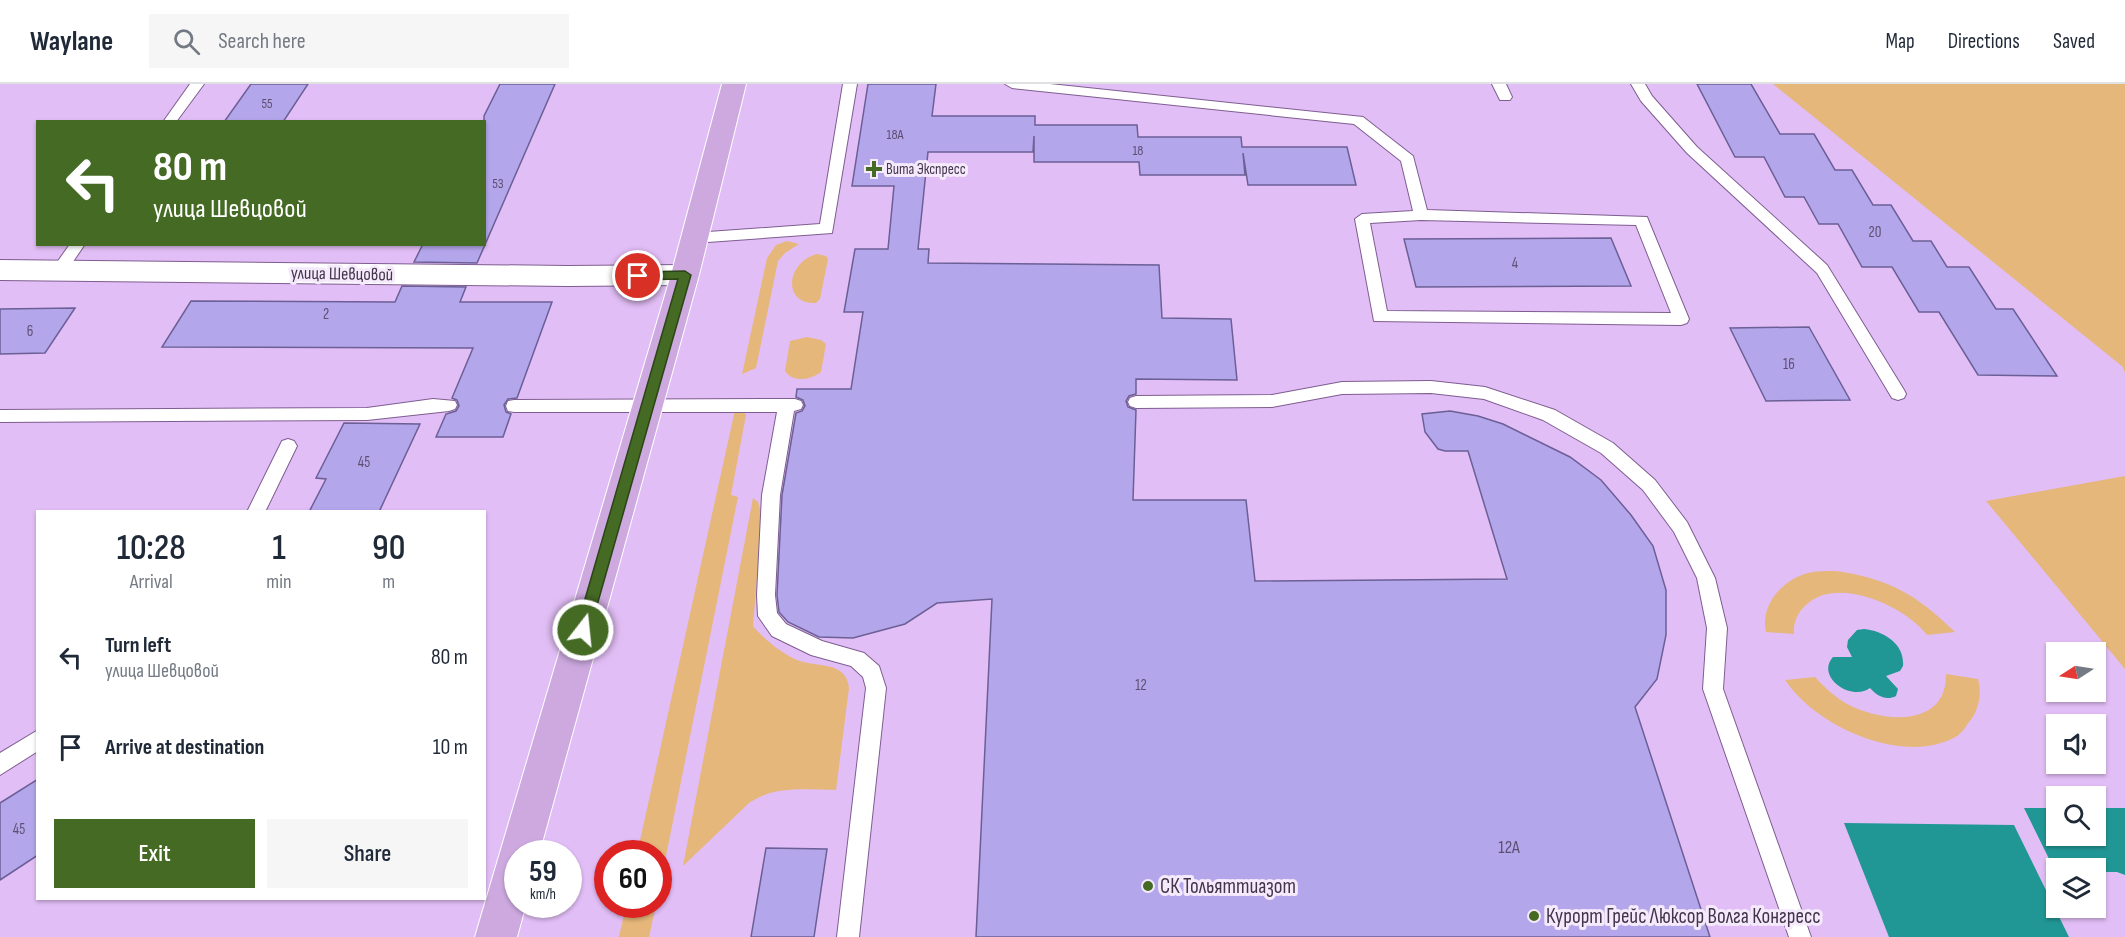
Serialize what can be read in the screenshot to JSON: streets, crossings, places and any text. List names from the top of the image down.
{
  "streets": {
    "street": ["улица Шевцовой"]
  },
  "places": {
    "health": ["Вита Экспресс"],
    "other": ["СК Тольяттиазот", "Курорт Грейс Люксор Волга Конгресс"]
  },
  "house_numbers": [
    "55",
    "18А",
    "18",
    "53",
    "20",
    "4",
    "2",
    "6",
    "16",
    "45",
    "12",
    "45",
    "12А"
  ],
  "north": "left",
  "page": {
    "header": "Waylane",
    "search": "Search here",
    "nav": ["Map", "Directions", "Saved"],
    "turn": ["80 m", "улица Шевцовой"],
    "eta": [
      "10:28",
      "Arrival",
      "1",
      "min",
      "90",
      "m"
    ],
    "list": [
      {
        "name": "Turn left",
        "note": "улица Шевцовой",
        "value": "80 m"
      },
      {
        "name": "Arrive at destination",
        "value": "10 m"
      }
    ],
    "buttons": ["Exit", "Share"],
    "speed": "59 km/h",
    "limit": "60"
  }
}
